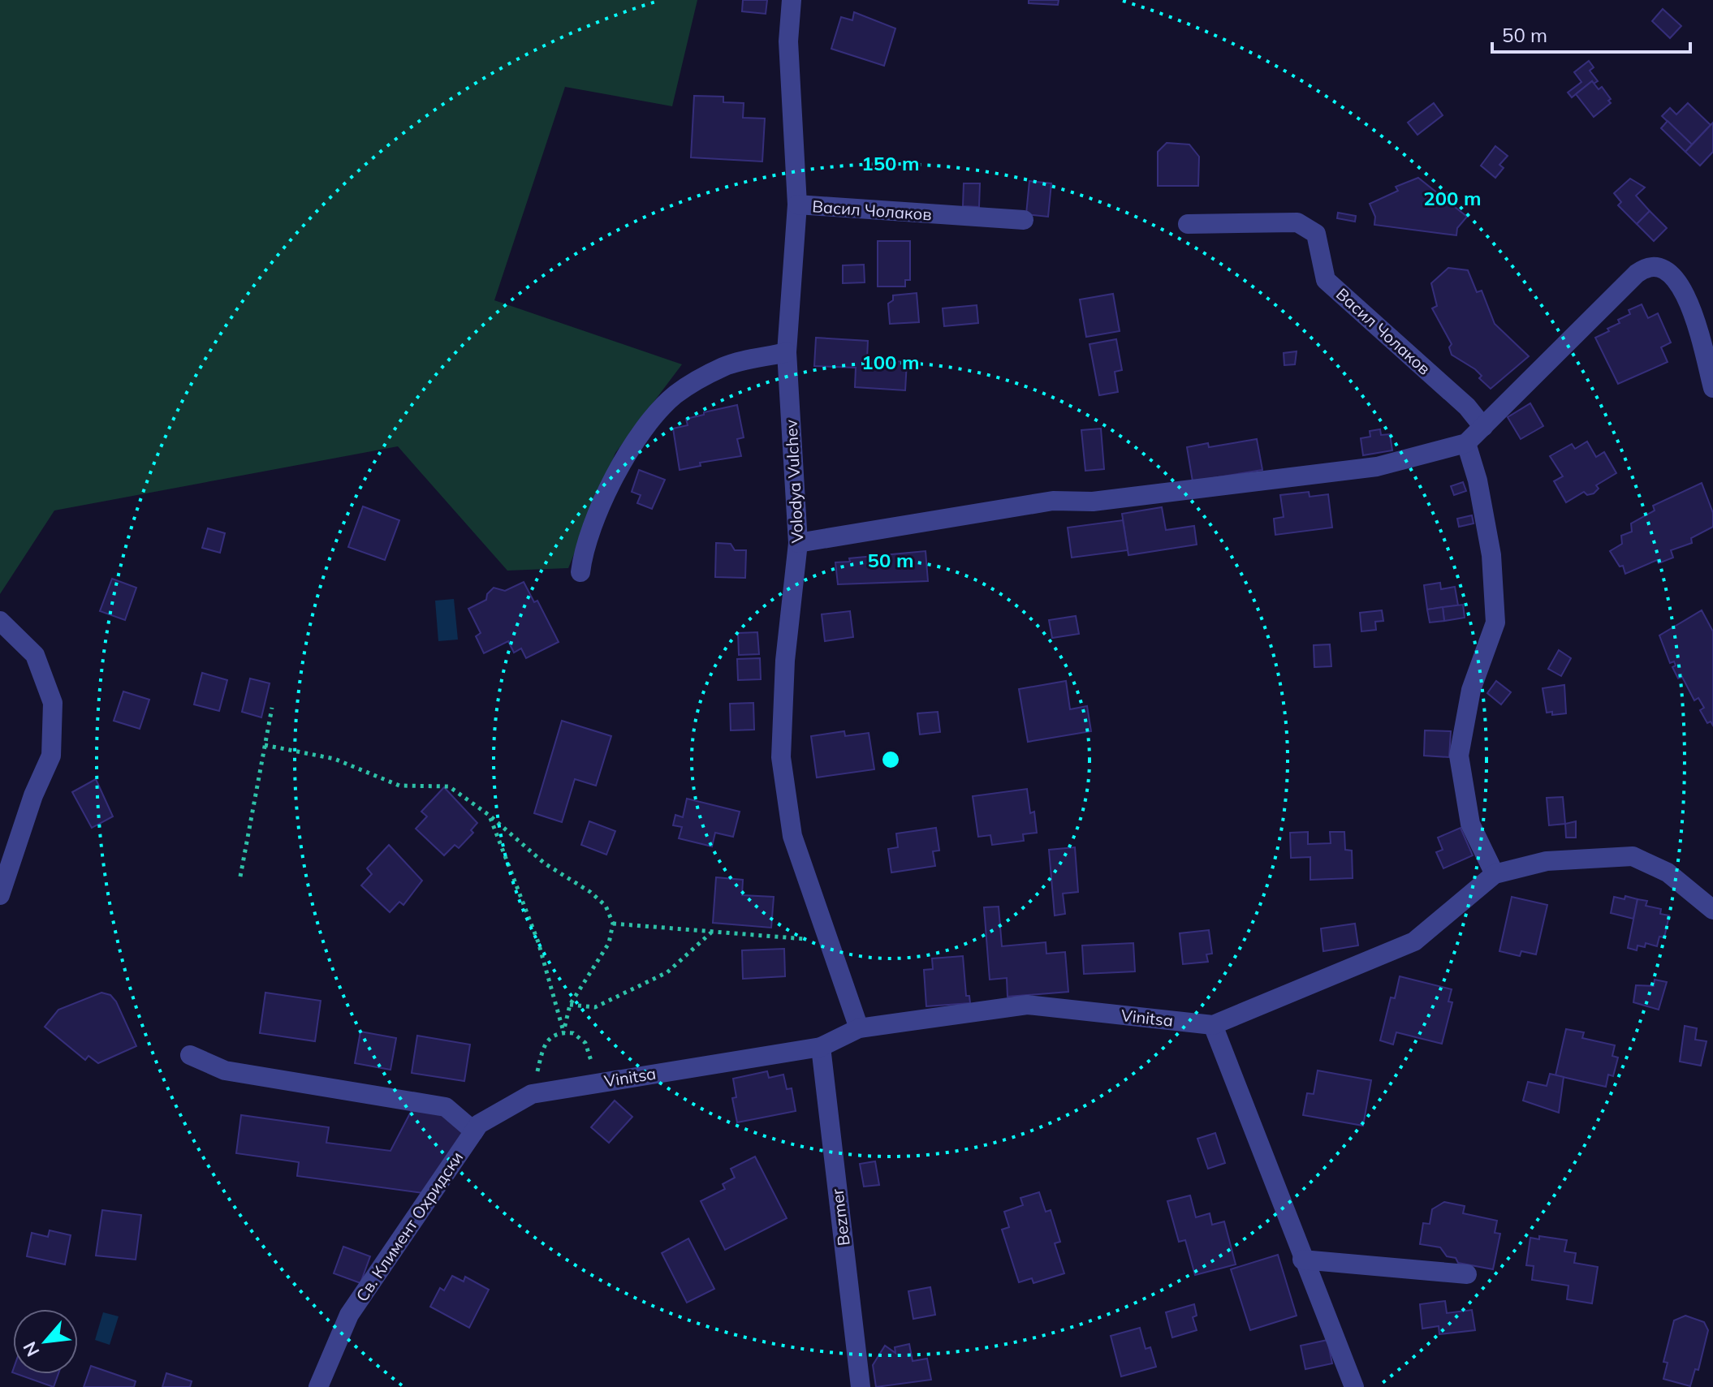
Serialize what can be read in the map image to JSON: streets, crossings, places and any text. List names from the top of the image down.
{
  "streets": {
    "street": [
      "Васил Чолаков",
      "Volodya Vulchev",
      "Vinitsa",
      "Bezmer",
      "Св. Климент Охридски"
    ]
  },
  "crossings": [
    ["Васил Чолаков", "Volodya Vulchev"],
    ["Volodya Vulchev", "Vinitsa"],
    ["Vinitsa", "Bezmer"],
    ["Vinitsa", "Св. Климент Охридски"]
  ],
  "scale_bar": "50 m",
  "north": "bottom left",
  "rings": [
    "150 m",
    "200 m",
    "100 m",
    "50 m"
  ]
}
